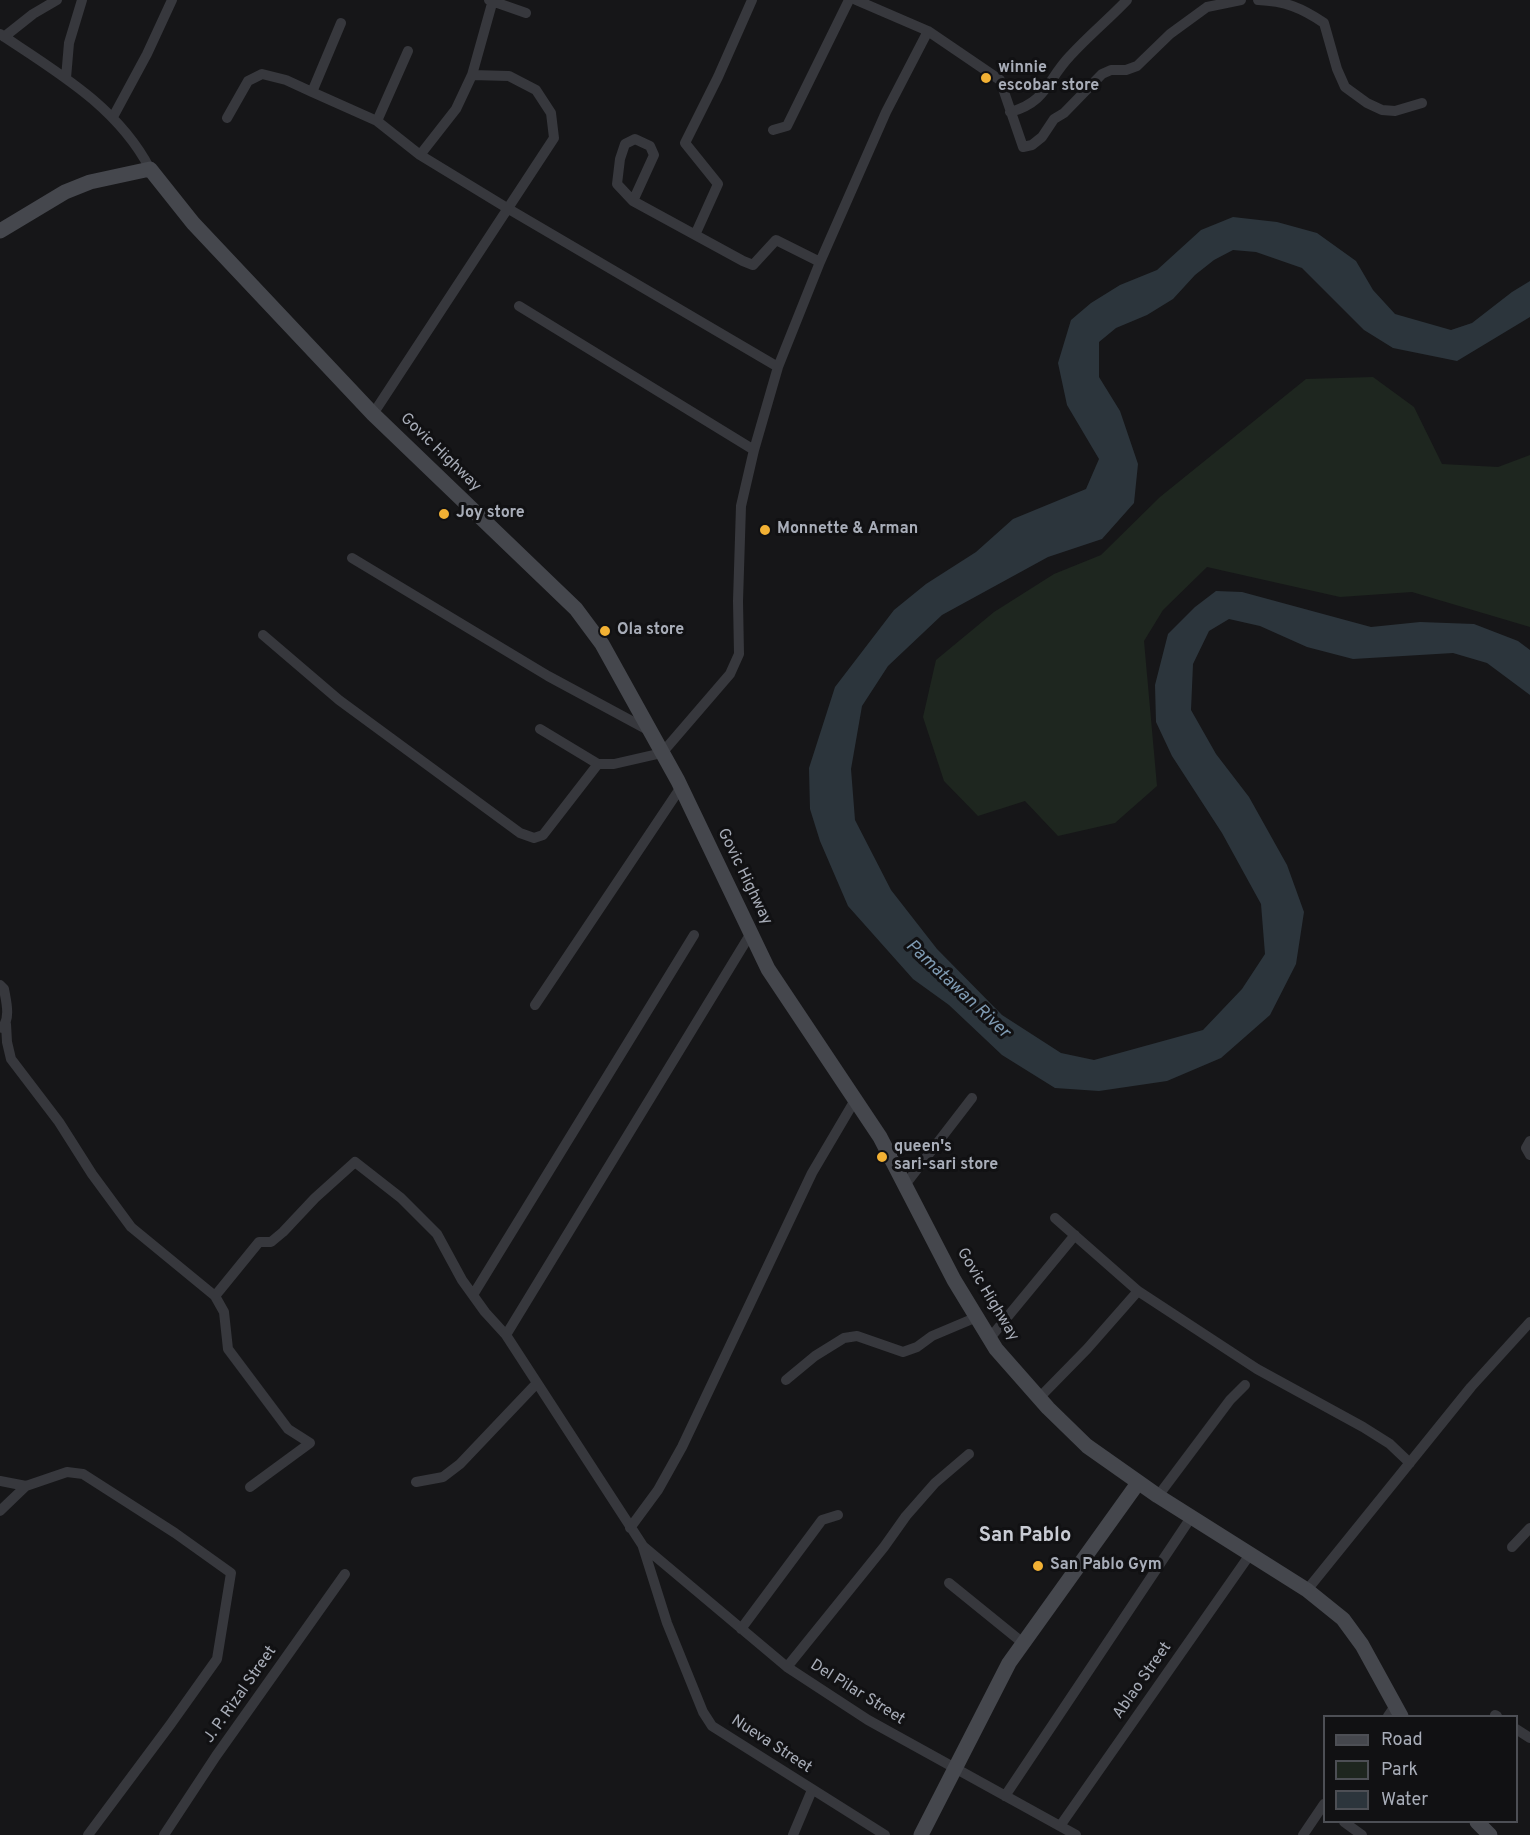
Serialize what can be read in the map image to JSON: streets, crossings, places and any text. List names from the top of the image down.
{
  "streets": {
    "main road": ["Govic Highway"],
    "street": [
      "Ablao Street",
      "Del Pilar Street",
      "J. P. Rizal Street",
      "Nueva Street"
    ]
  },
  "crossings": [
    ["Govic Highway", "Ablao Street"],
    ["Ablao Street", "Del Pilar Street"],
    ["Del Pilar Street", "Nueva Street"]
  ],
  "districts": ["San Pablo"],
  "water": ["Pamatawan River"],
  "places": [
    "winnie escobar store",
    "Joy store",
    "Monnette & Arman",
    "Ola store",
    "queen's sari-sari store",
    "San Pablo Gym"
  ],
  "legend": ["Road", "Park", "Water"]
}
